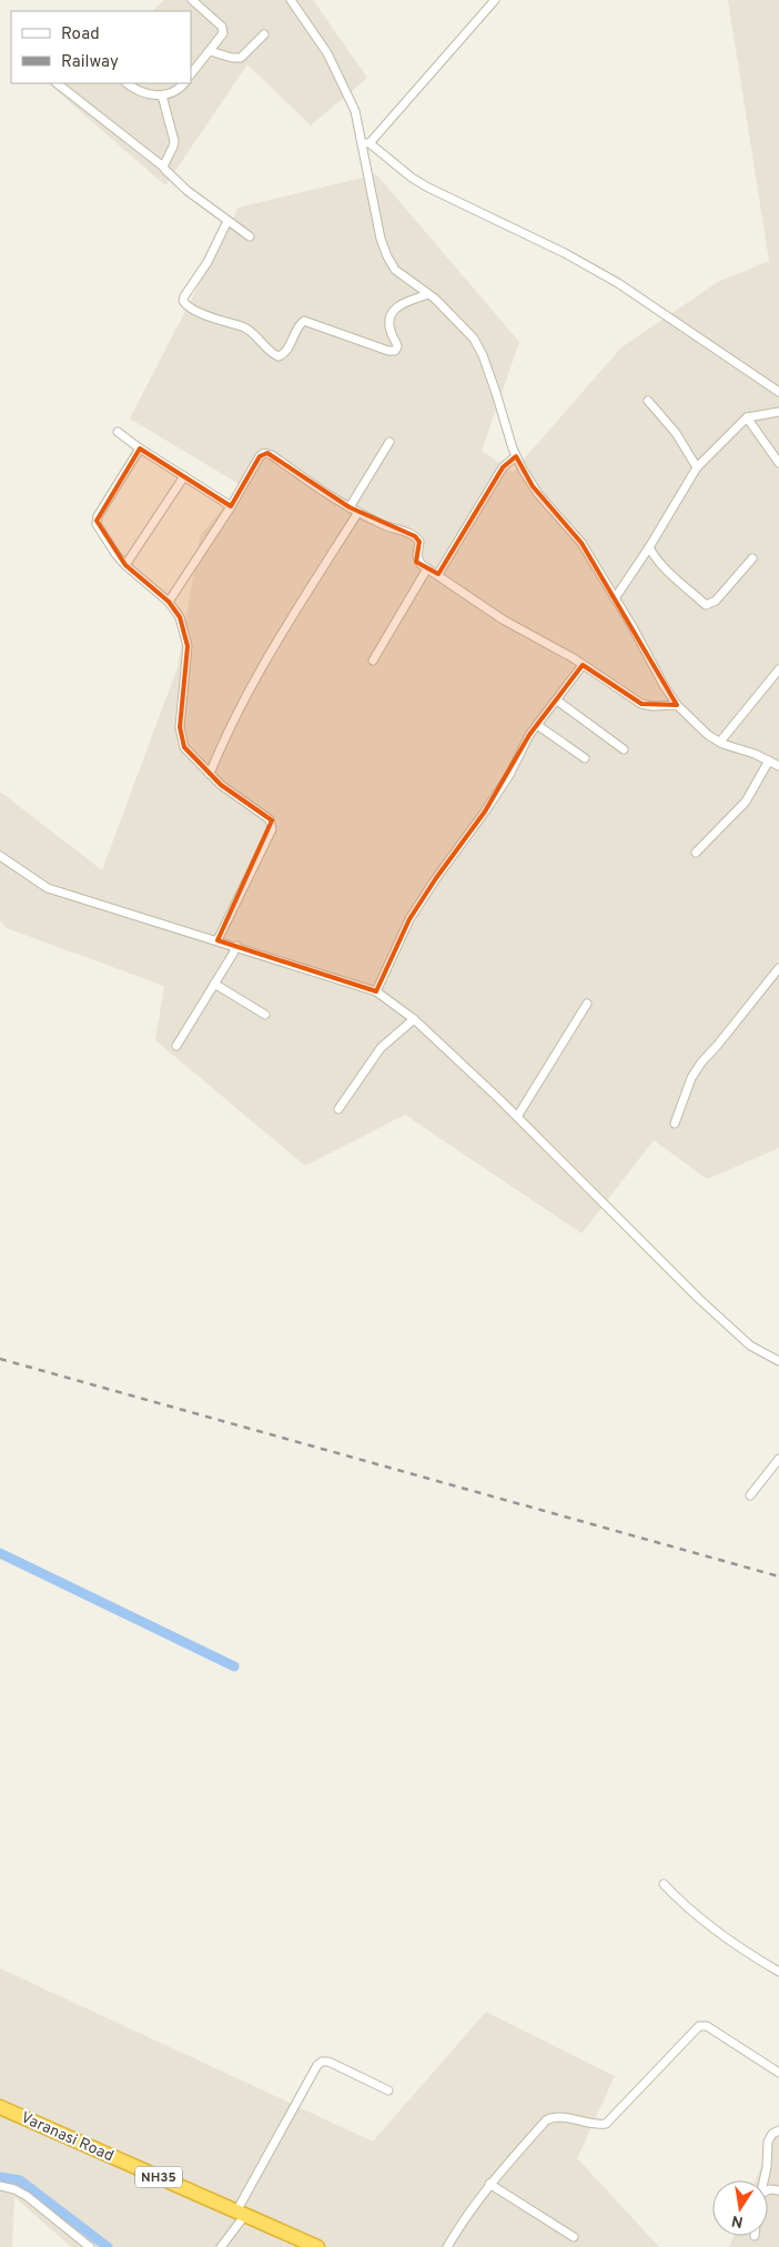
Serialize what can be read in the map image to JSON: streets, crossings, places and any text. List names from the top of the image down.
{
  "streets": {
    "highway": ["Varanasi Road", "NH35"]
  },
  "legend": ["Road", "Railway"],
  "north": "bottom"
}
